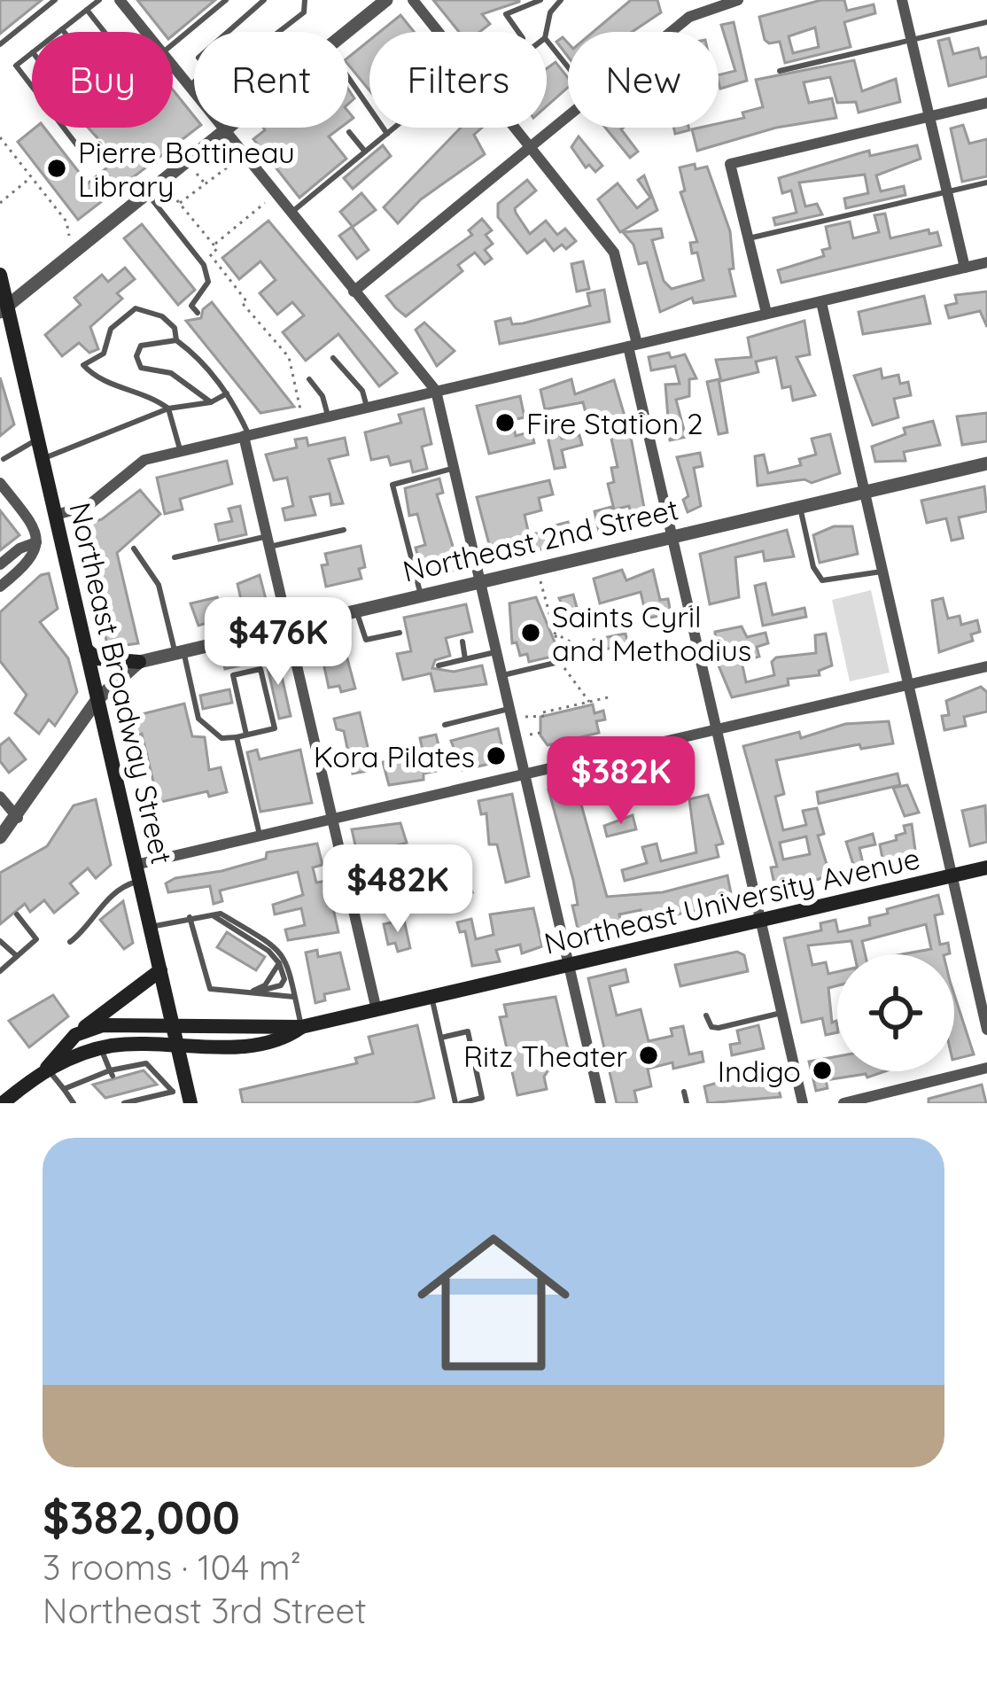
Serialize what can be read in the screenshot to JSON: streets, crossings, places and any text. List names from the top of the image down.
{
  "streets": {
    "main road": ["Northeast Broadway Street", "Northeast University Avenue"],
    "street": ["Northeast 2nd Street"]
  },
  "crossings": [
    ["Northeast 2nd Street", "Northeast Broadway Street"],
    ["Northeast Broadway Street", "Northeast University Avenue"]
  ],
  "places": [
    "Pierre Bottineau Library",
    "Fire Station 2",
    "Saints Cyril and Methodius",
    "Kora Pilates",
    "Ritz Theater",
    "Indigo"
  ],
  "page": {
    "chip": [
      "Buy",
      "Rent",
      "Filters",
      "New"
    ],
    "price": ["$476K", "$382K", "$482K"],
    "list": [
      {
        "name": "$382,000",
        "note": "3 rooms · 104 m² · Northeast 3rd Street"
      }
    ]
  }
}
